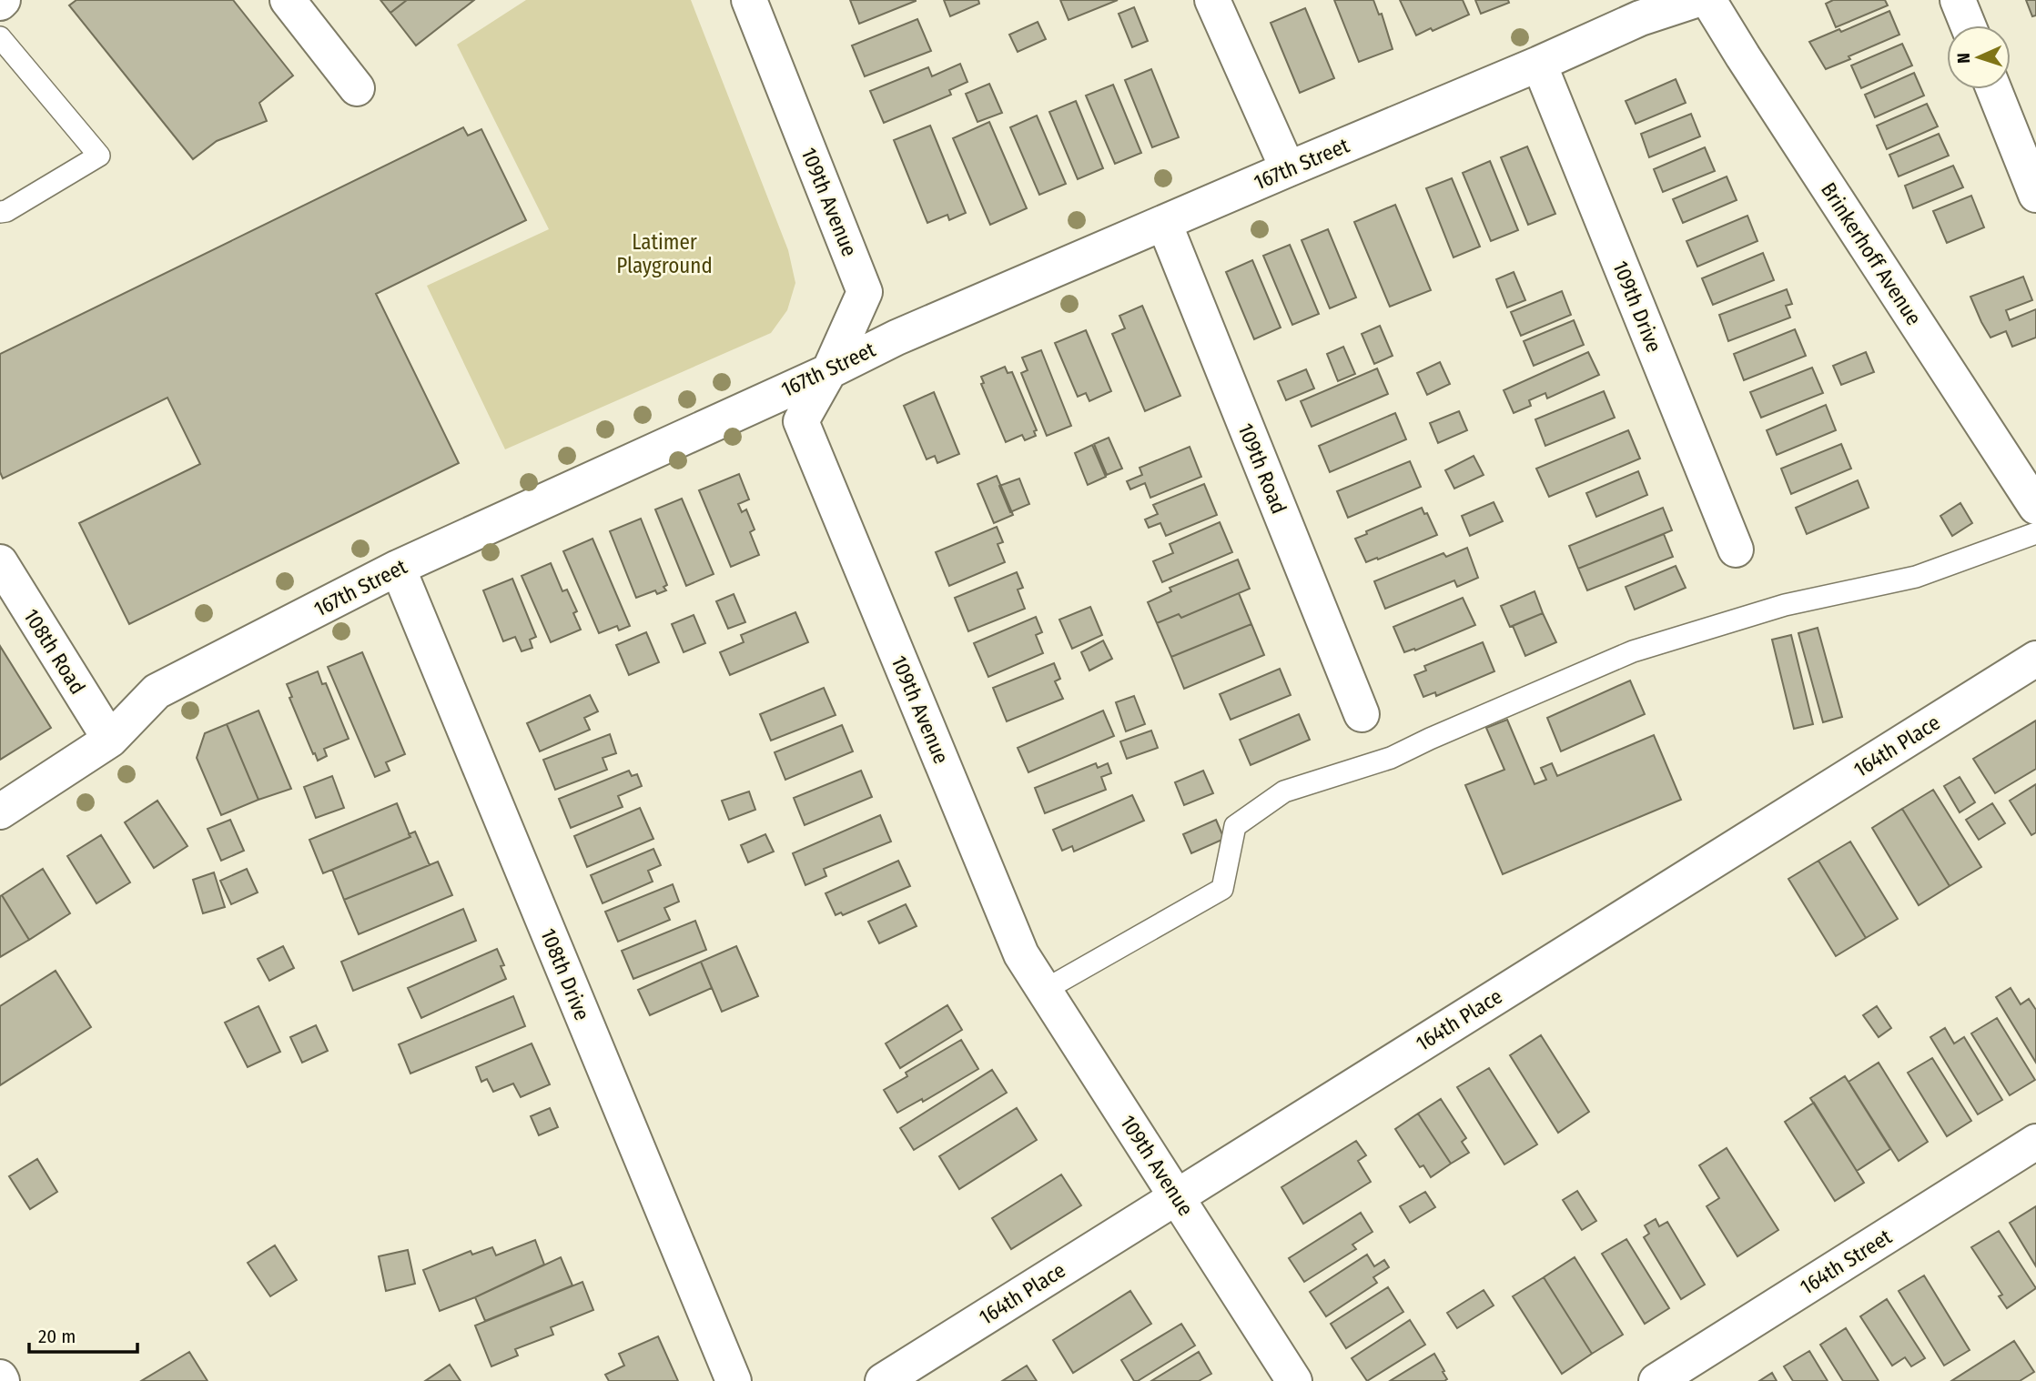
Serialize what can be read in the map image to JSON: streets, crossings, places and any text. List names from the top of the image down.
{
  "streets": {
    "street": [
      "167th Street",
      "109th Avenue",
      "Brinkerhoff Avenue",
      "109th Drive",
      "109th Road",
      "108th Road",
      "164th Place",
      "108th Drive",
      "164th Street"
    ]
  },
  "crossings": [
    ["167th Street", "109th Avenue"],
    ["167th Street", "109th Drive"],
    ["167th Street", "109th Road"],
    ["167th Street", "108th Road"],
    ["167th Street", "108th Drive"],
    ["109th Avenue", "164th Place"]
  ],
  "parks": ["Latimer Playground"],
  "scale_bar": "20 m",
  "north": "left"
}
